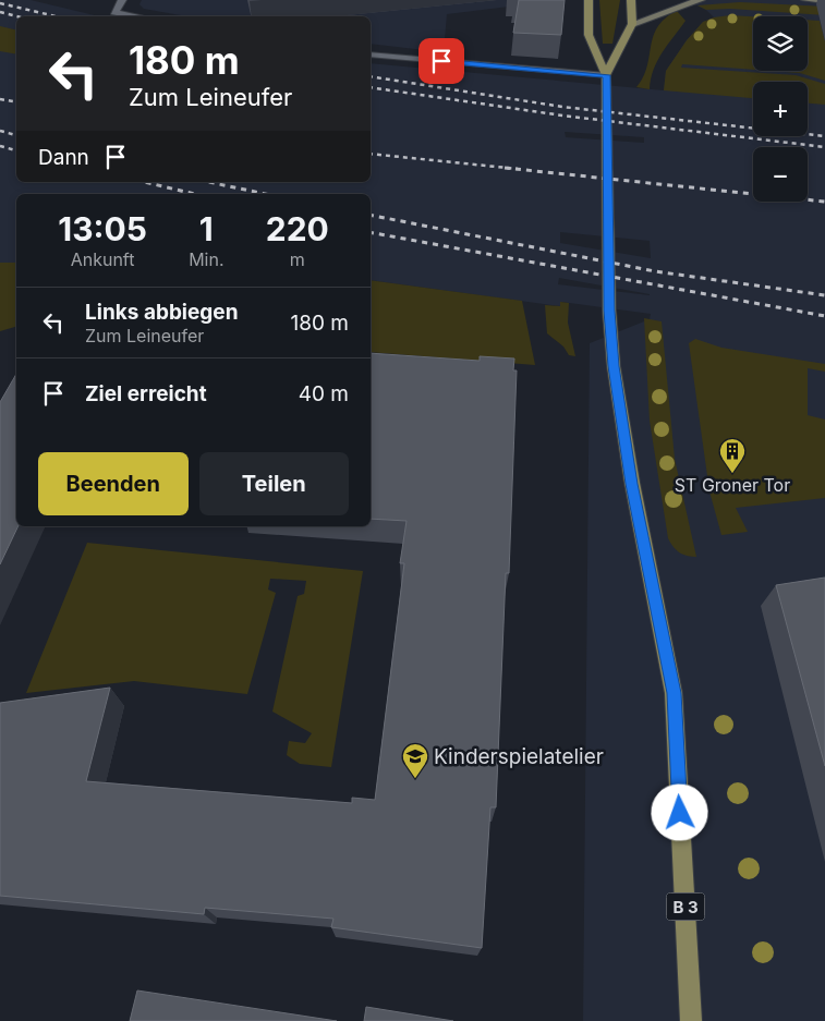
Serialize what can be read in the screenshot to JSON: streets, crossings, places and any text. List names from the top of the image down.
{
  "streets": {
    "main road": ["B 3"]
  },
  "places": {
    "building": ["ST Groner Tor"],
    "school or university": ["Kinderspielatelier"]
  },
  "page": {
    "map_buttons": ["+", "−"],
    "turn": ["180 m", "Zum Leineufer"],
    "then": "Dann",
    "eta": [
      "13:05",
      "Ankunft",
      "1",
      "Min.",
      "220",
      "m"
    ],
    "list": [
      {
        "name": "Links abbiegen",
        "note": "Zum Leineufer",
        "value": "180 m"
      },
      {
        "name": "Ziel erreicht",
        "value": "40 m"
      }
    ],
    "buttons": ["Beenden", "Teilen"]
  }
}
